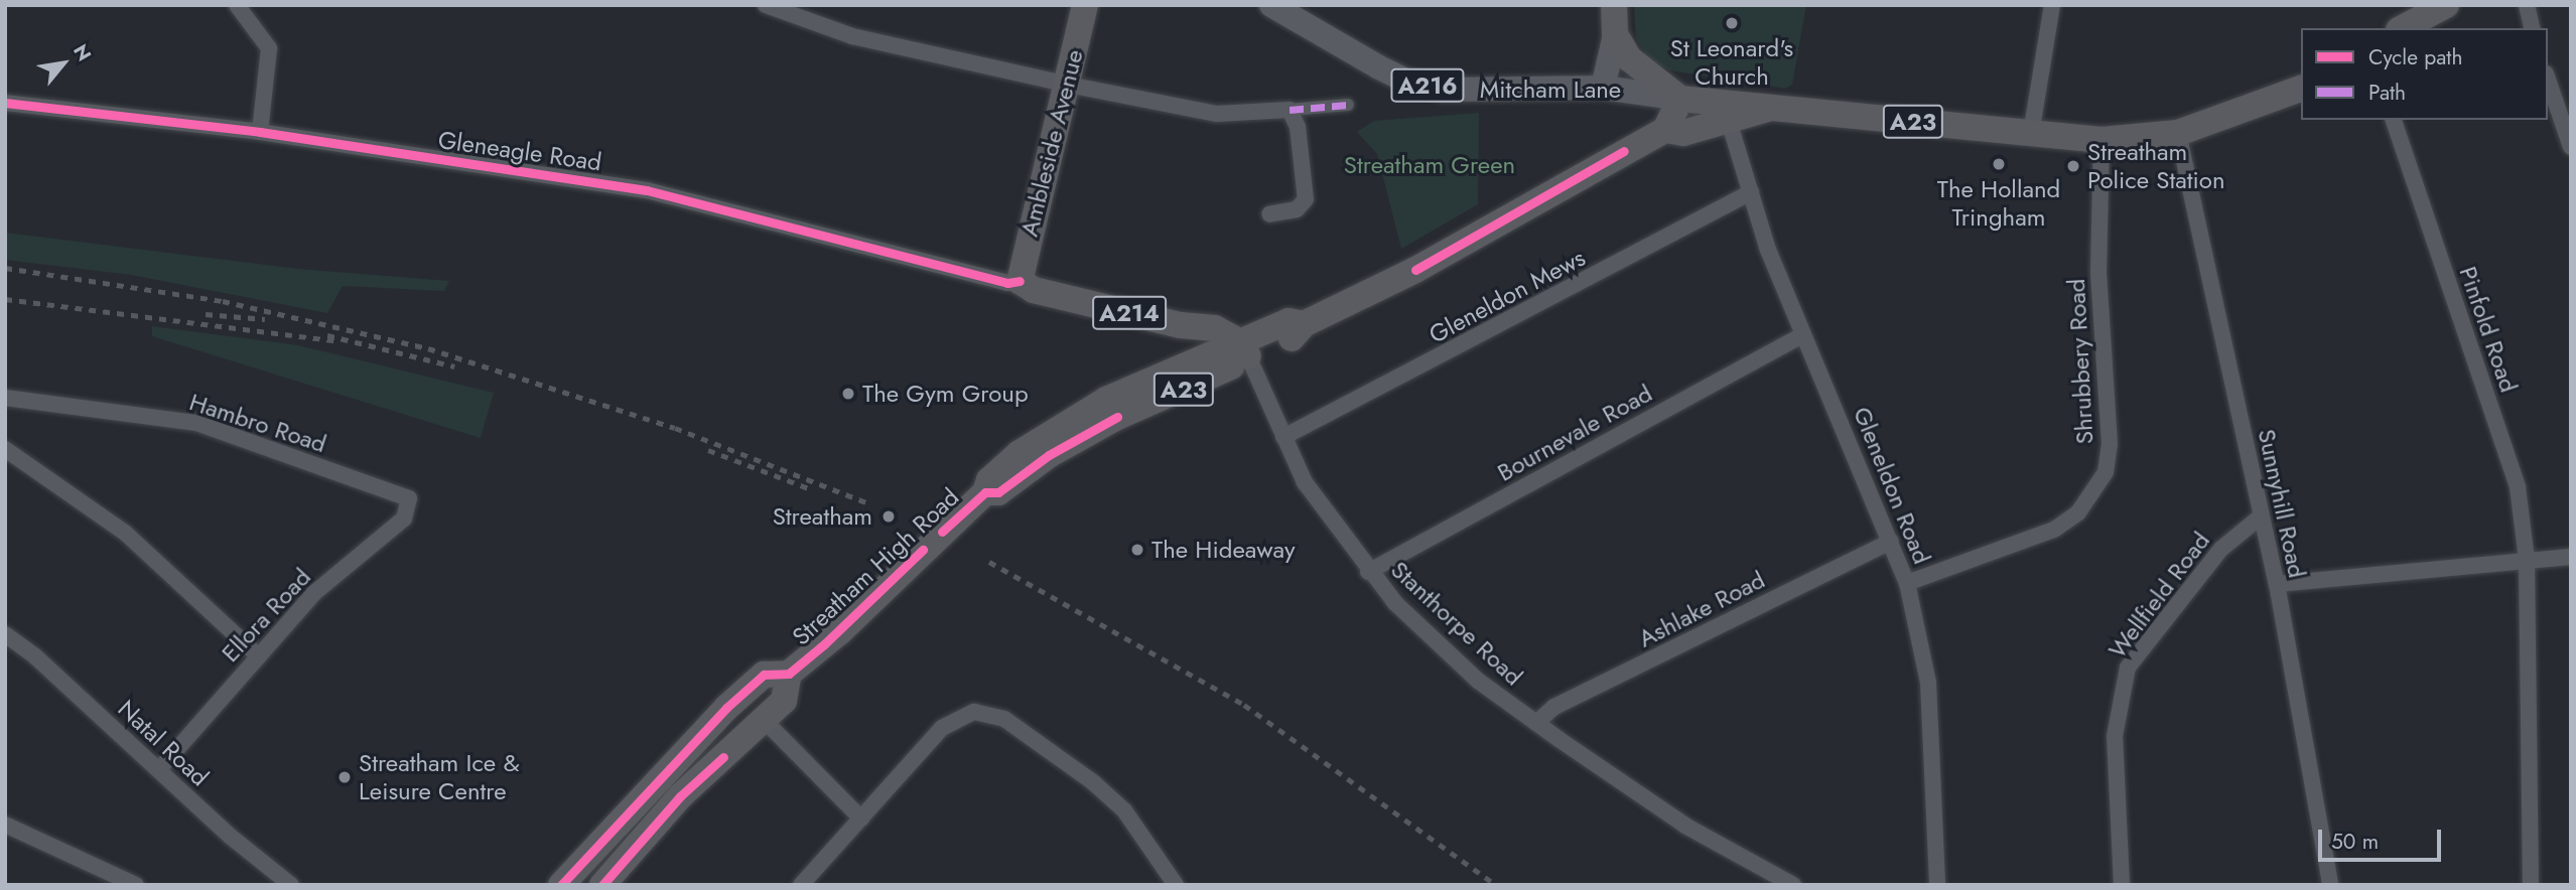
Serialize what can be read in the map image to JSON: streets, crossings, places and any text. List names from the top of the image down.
{
  "streets": {
    "highway": [
      "A23",
      "Ambleside Avenue",
      "Gleneagle Road",
      "A214",
      "Streatham High Road"
    ],
    "main road": ["A216", "Mitcham Lane"],
    "street": [
      "Gleneldon Mews",
      "Pinfold Road",
      "Shrubbery Road",
      "Hambro Road",
      "Bournevale Road",
      "Gleneldon Road",
      "Sunnyhill Road",
      "Wellfield Road",
      "Ashlake Road",
      "Ellora Road",
      "Stanthorpe Road",
      "Natal Road"
    ]
  },
  "crossings": [
    ["Mitcham Lane", "Streatham High Road"],
    ["Ambleside Avenue", "Gleneagle Road"],
    ["Gleneagle Road", "A214"],
    ["Gleneagle Road", "Streatham High Road"],
    ["Gleneagle Road", "Stanthorpe Road"],
    ["Gleneldon Mews", "Gleneldon Road"],
    ["Gleneldon Mews", "Stanthorpe Road"],
    ["A214", "Streatham High Road"],
    ["Shrubbery Road", "Gleneldon Road"],
    ["Shrubbery Road", "Streatham High Road"],
    ["Hambro Road", "Ellora Road"],
    ["Bournevale Road", "Gleneldon Road"],
    ["Bournevale Road", "Stanthorpe Road"],
    ["Gleneldon Road", "Streatham High Road"],
    ["Gleneldon Road", "Ashlake Road"],
    ["Sunnyhill Road", "Streatham High Road"],
    ["Sunnyhill Road", "Wellfield Road"],
    ["Streatham High Road", "Stanthorpe Road"],
    ["Ashlake Road", "Stanthorpe Road"],
    ["Ellora Road", "Natal Road"]
  ],
  "parks": ["Streatham Green"],
  "places": [
    "St Leonard's Church",
    "The Holland Tringham",
    "Streatham Police Station",
    "The Gym Group",
    "Streatham",
    "The Hideaway",
    "Streatham Ice & Leisure Centre"
  ],
  "legend": ["Cycle path", "Path"],
  "scale_bar": "50 m",
  "north": "top right"
}
